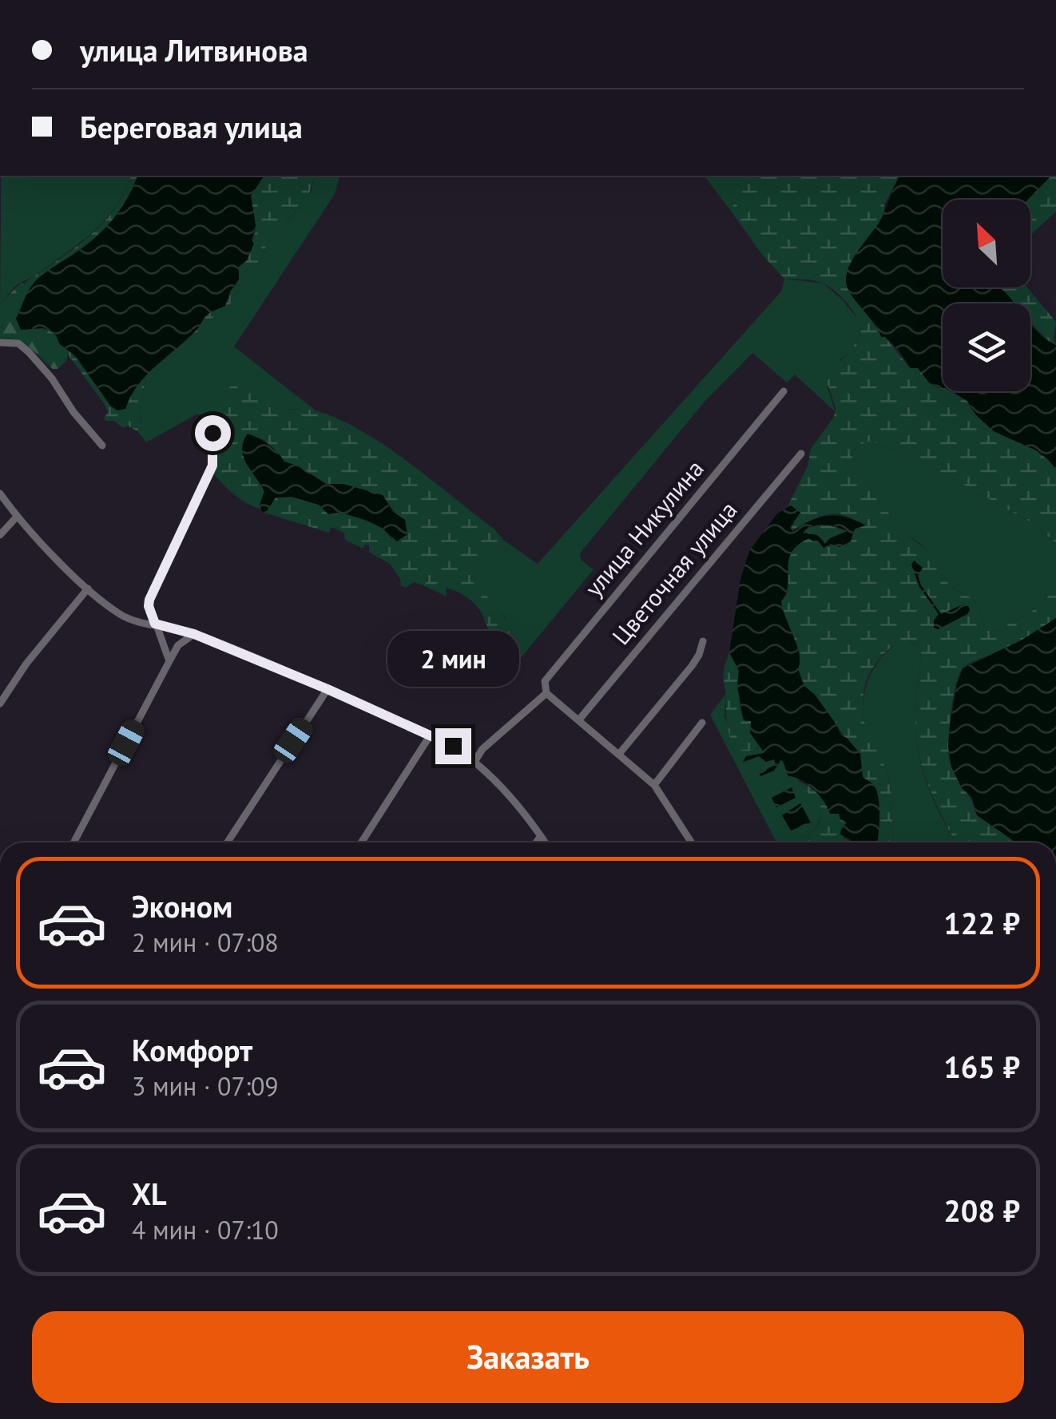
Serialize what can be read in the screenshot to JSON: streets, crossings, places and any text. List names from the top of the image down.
{
  "streets": {
    "street": ["улица Никулина", "Цветочная улица"]
  },
  "north": "top left",
  "page": {
    "banner": ["улица Литвинова", "Береговая улица"],
    "bubble": "2 мин",
    "list": [
      {
        "name": "Эконом",
        "note": "2 мин · 07:08",
        "value": "122 ₽"
      },
      {
        "name": "Комфорт",
        "note": "3 мин · 07:09",
        "value": "165 ₽"
      },
      {
        "name": "XL",
        "note": "4 мин · 07:10",
        "value": "208 ₽"
      }
    ],
    "buttons": "Заказать"
  }
}
